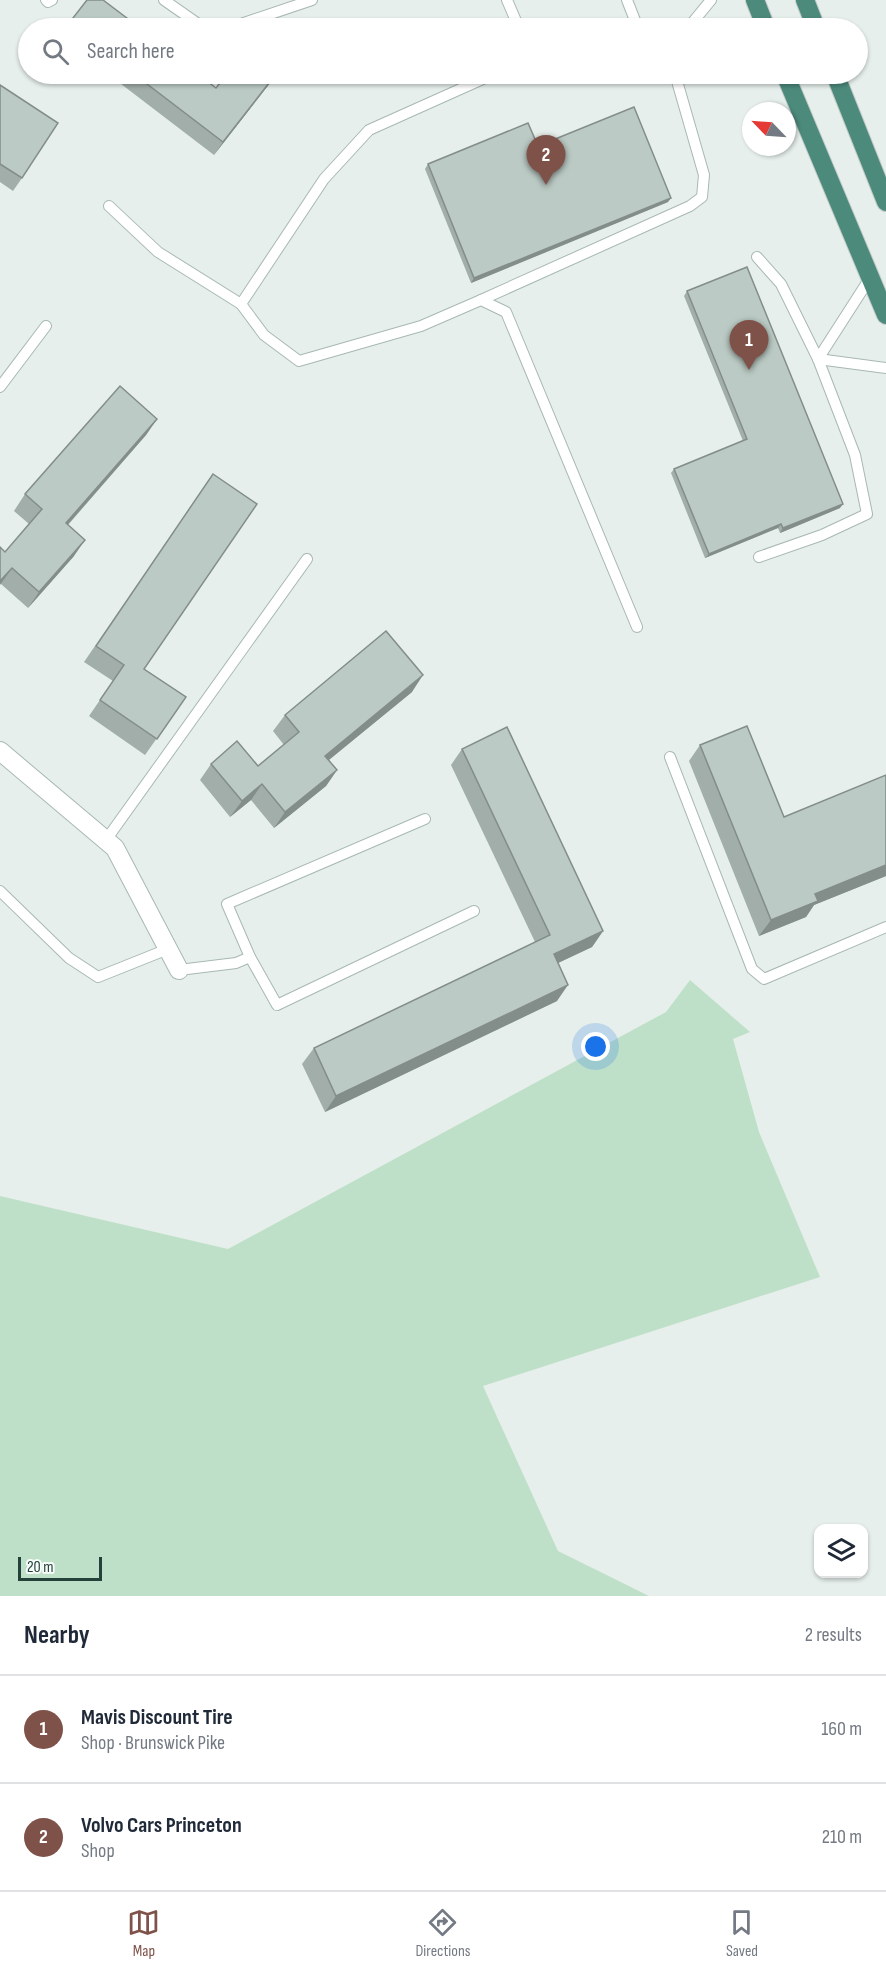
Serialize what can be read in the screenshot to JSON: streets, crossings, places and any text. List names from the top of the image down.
{
  "scale_bar": "20 m",
  "north": "top left",
  "page": {
    "search": "Search here",
    "pins": ["2", "1"],
    "scale": "20 m",
    "heading": ["Nearby", "2 results"],
    "list": [
      {
        "mark": "1",
        "name": "Mavis Discount Tire",
        "note": "Shop · Brunswick Pike",
        "value": "160 m"
      },
      {
        "mark": "2",
        "name": "Volvo Cars Princeton",
        "note": "Shop",
        "value": "210 m"
      }
    ],
    "nav": ["Map", "Directions", "Saved"]
  }
}
